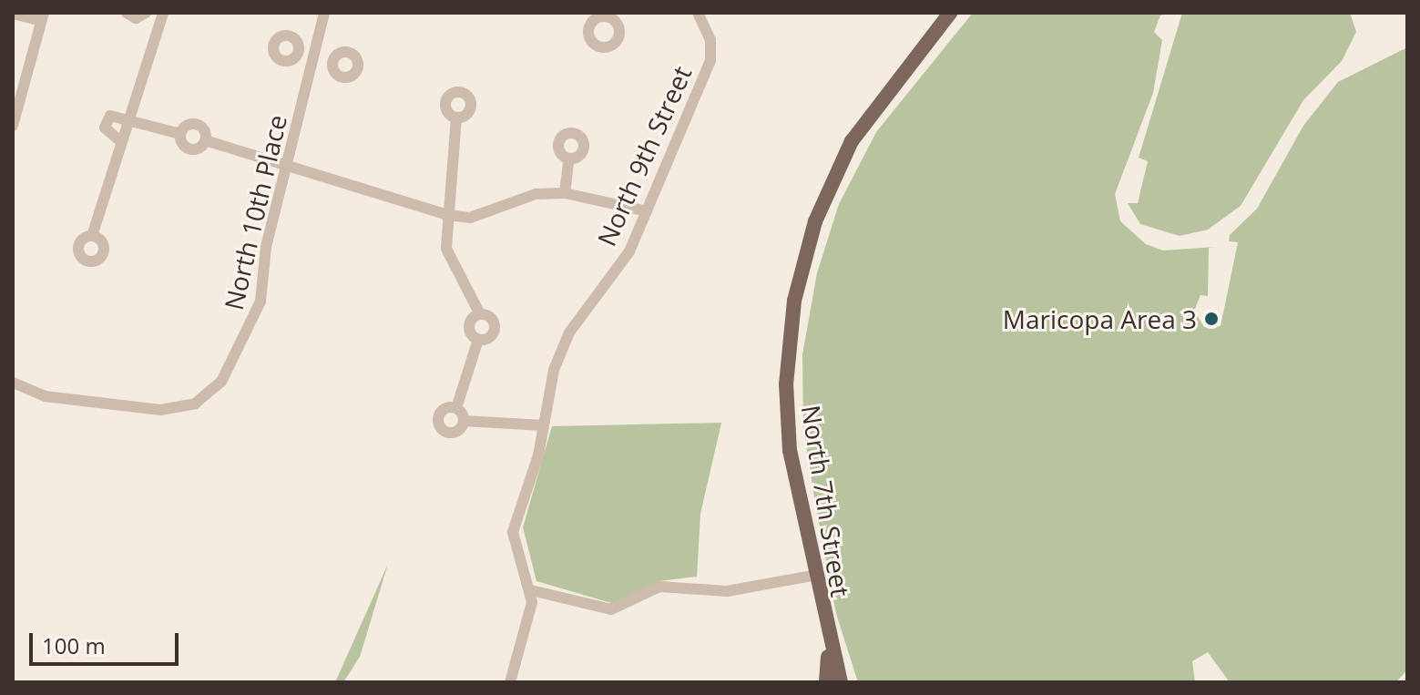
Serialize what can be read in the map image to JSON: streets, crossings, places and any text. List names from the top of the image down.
{
  "streets": {
    "main road": ["North 7th Street"],
    "street": ["North 9th Street", "North 10th Place"]
  },
  "places": ["Maricopa Area 3"],
  "scale_bar": "100 m"
}
